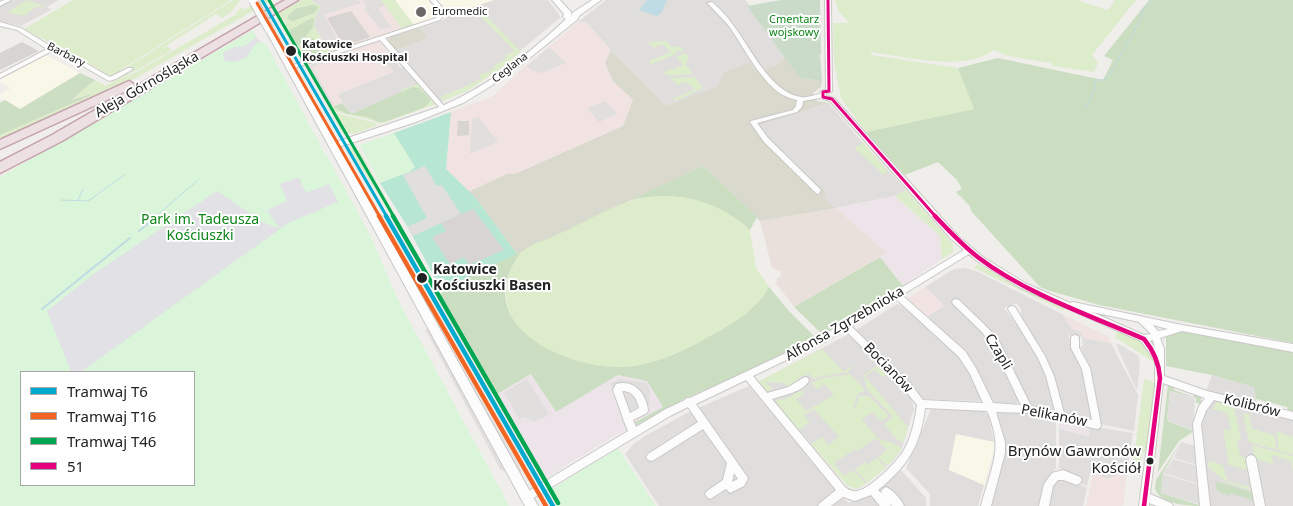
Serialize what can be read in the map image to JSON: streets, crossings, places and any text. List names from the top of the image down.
{
  "streets": {
    "highway": ["Aleja Górnośląska"],
    "street": [
      "Barbary",
      "Ceglana",
      "Alfonsa Zgrzebnioka",
      "Czapli",
      "Bocianów",
      "Kolibrów",
      "Pelikanów"
    ]
  },
  "crossings": [
    ["Alfonsa Zgrzebnioka", "Bocianów"],
    ["Czapli", "Pelikanów"],
    ["Bocianów", "Pelikanów"]
  ],
  "parks": ["Cmentarz wojskowy", "Park im. Tadeusza Kościuszki"],
  "places": [
    "Euromedic",
    "Katowice Kościuszki Hospital",
    "Katowice Kościuszki Basen",
    "Brynów Gawronów Kościół"
  ],
  "lines": [
    "tram line T6",
    "tram line T46",
    "transit line 51",
    "tram line T16"
  ],
  "legend": [
    "Tramwaj T6",
    "Tramwaj T16",
    "Tramwaj T46",
    "51"
  ]
}
